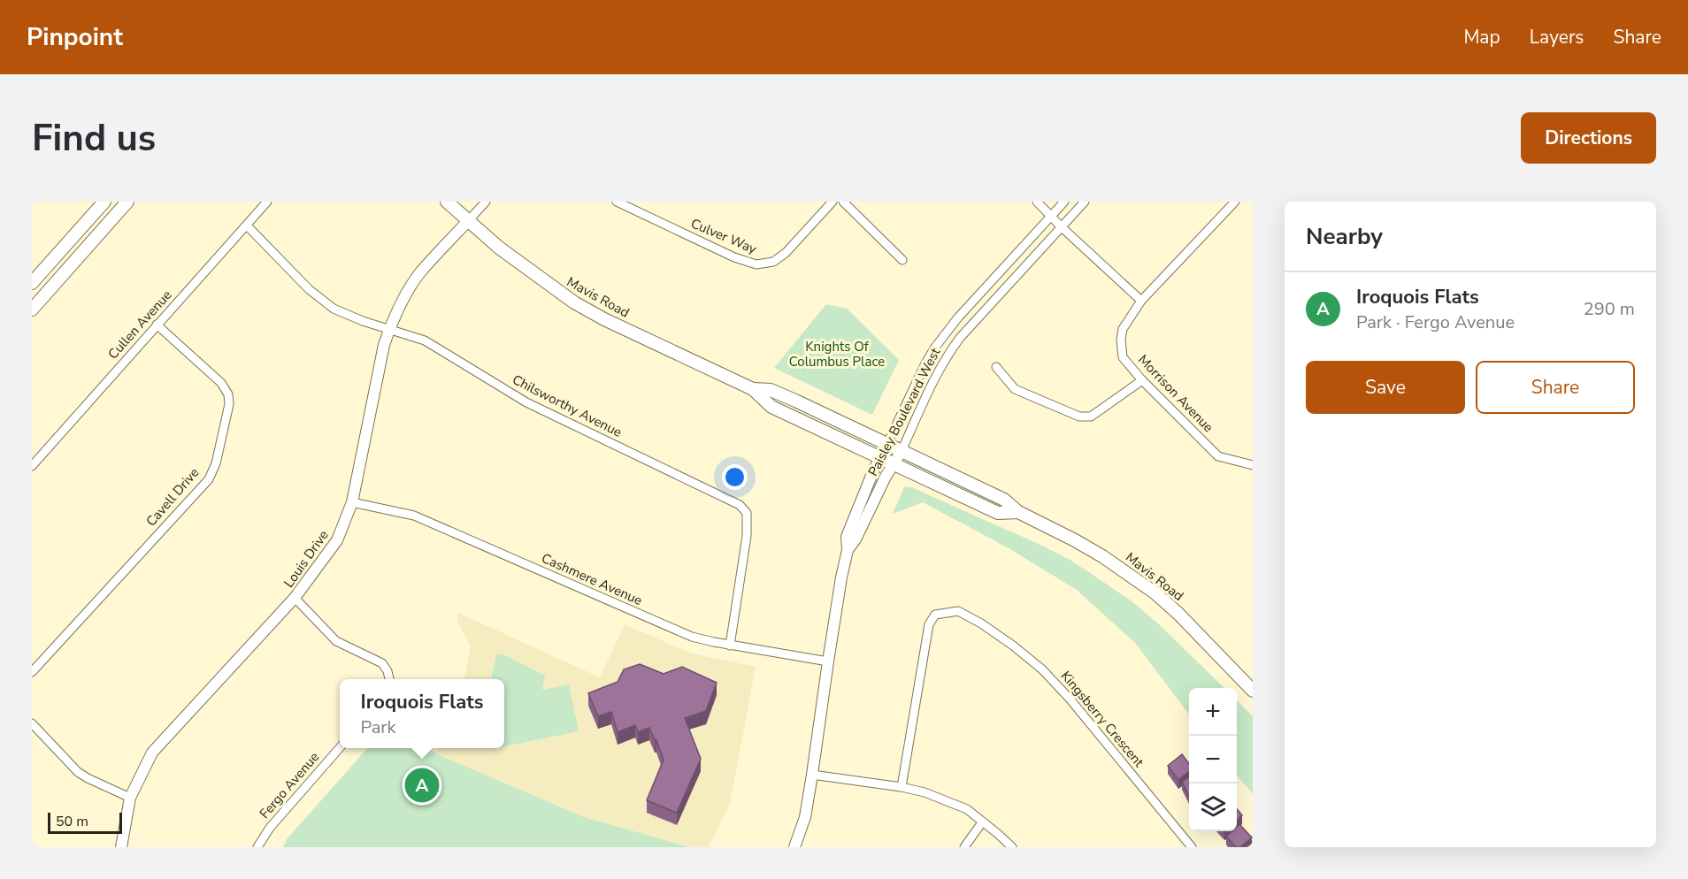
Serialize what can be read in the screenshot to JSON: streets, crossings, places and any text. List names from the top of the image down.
{
  "streets": {
    "main road": ["Mavis Road"],
    "street": [
      "Culver Way",
      "Cullen Avenue",
      "Morrison Avenue",
      "Chilsworthy Avenue",
      "Paisley Boulevard West",
      "Cavell Drive",
      "Louis Drive",
      "Cashmere Avenue",
      "Kingsberry Crescent",
      "Fergo Avenue"
    ]
  },
  "crossings": [
    ["Mavis Road", "Paisley Boulevard West"],
    ["Mavis Road", "Louis Drive"],
    ["Cullen Avenue", "Chilsworthy Avenue"],
    ["Cullen Avenue", "Cavell Drive"],
    ["Chilsworthy Avenue", "Louis Drive"],
    ["Chilsworthy Avenue", "Cashmere Avenue"],
    ["Paisley Boulevard West", "Cashmere Avenue"],
    ["Louis Drive", "Cashmere Avenue"]
  ],
  "parks": ["Knights Of Columbus Place"],
  "scale_bar": "50 m",
  "page": {
    "header": "Pinpoint",
    "nav": ["Map", "Layers", "Share"],
    "buttons": [
      "Directions",
      ["Save", "Share"]
    ],
    "title": "Find us",
    "heading": "Nearby",
    "list": [
      {
        "mark": "A",
        "name": "Iroquois Flats",
        "note": "Park · Fergo Avenue",
        "value": "290 m"
      }
    ],
    "popup": ["Iroquois Flats", "Park"],
    "map_buttons": ["+", "−"],
    "pins": "A",
    "scale": "50 m"
  }
}
